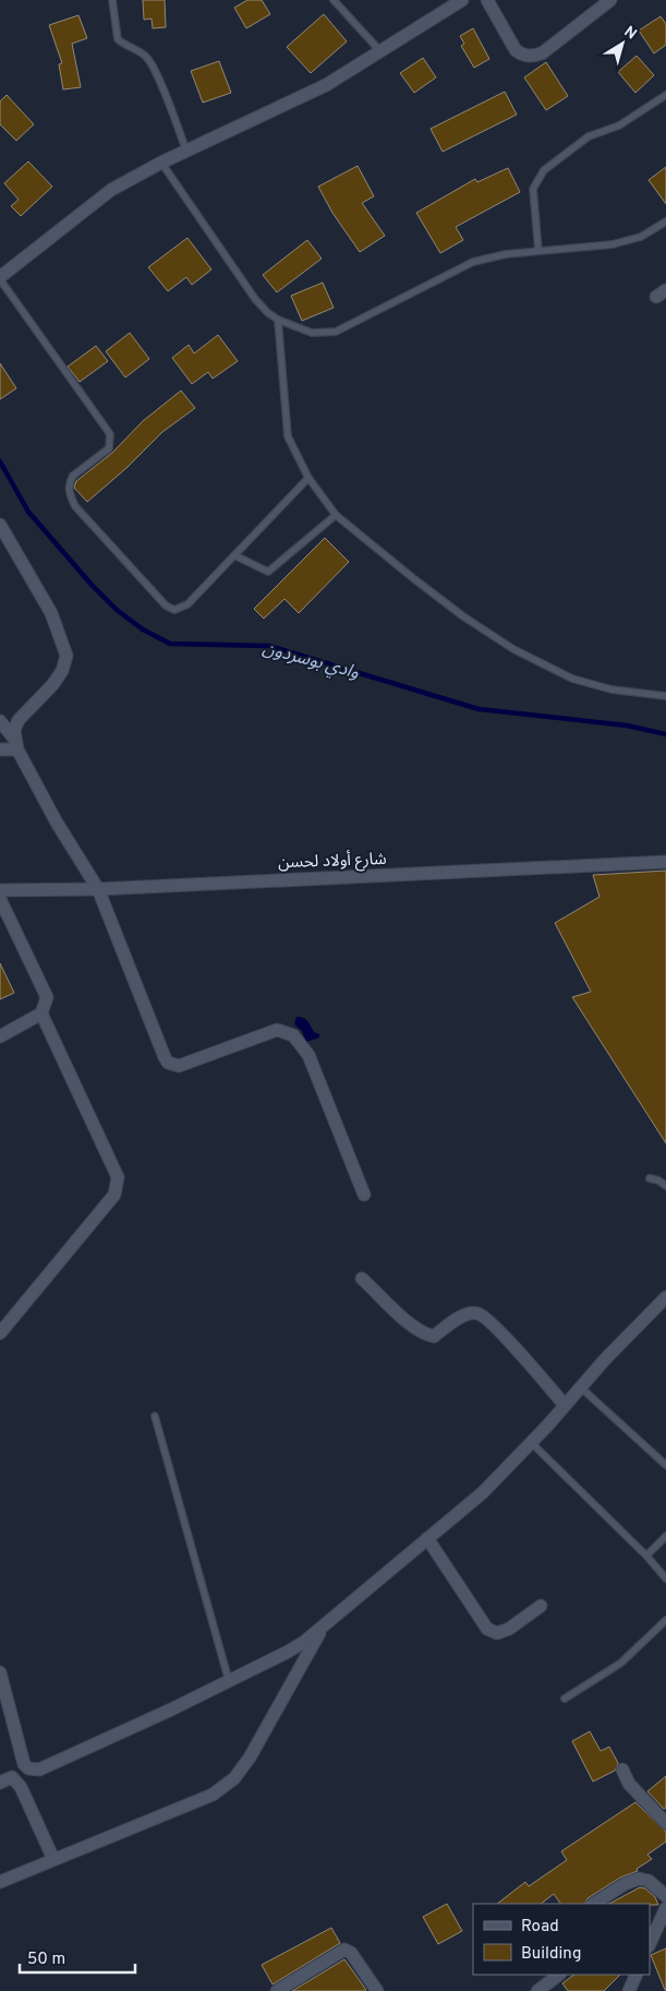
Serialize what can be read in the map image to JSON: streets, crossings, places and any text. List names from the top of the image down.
{
  "streets": {
    "street": ["شارع أولاد لحسن"]
  },
  "water": ["وادي بوسردون"],
  "legend": ["Road", "Building"],
  "scale_bar": "50 m",
  "north": "top right"
}
